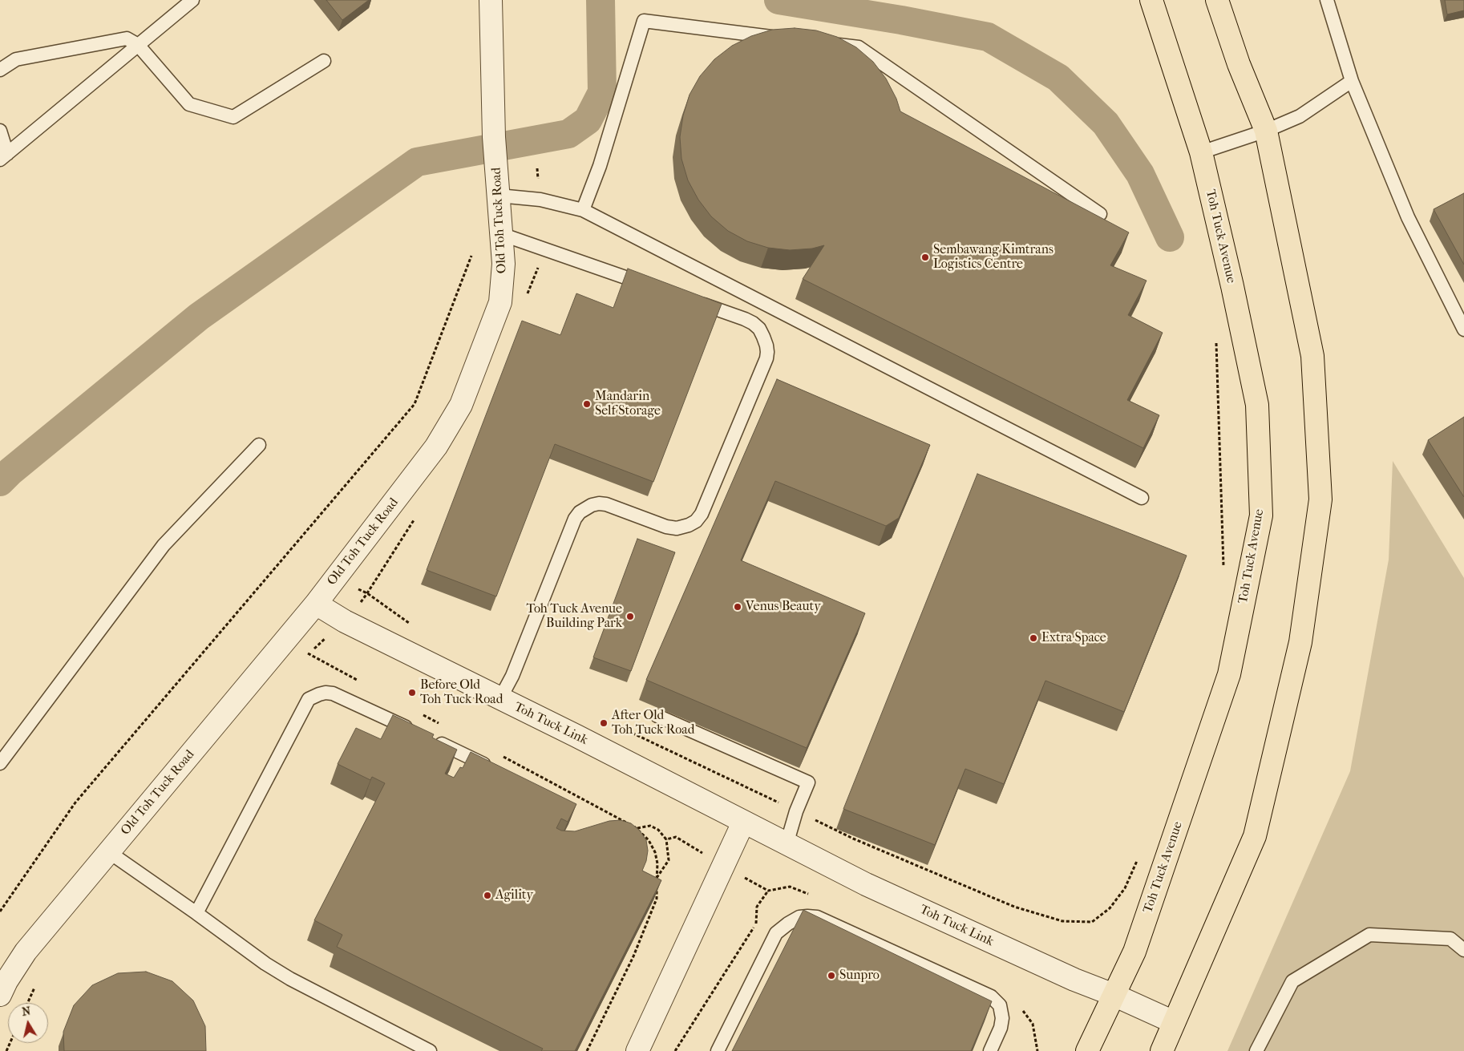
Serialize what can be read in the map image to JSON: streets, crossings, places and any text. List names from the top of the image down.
{
  "streets": {
    "main road": ["Toh Tuck Avenue"],
    "street": ["Old Toh Tuck Road", "Toh Tuck Link"]
  },
  "crossings": [
    ["Old Toh Tuck Road", "Toh Tuck Link"],
    ["Toh Tuck Avenue", "Toh Tuck Link"]
  ],
  "places": [
    "Sembawang Kimtrans Logistics Centre",
    "Mandarin Self Storage",
    "Venus Beauty",
    "Toh Tuck Avenue Building Park",
    "Extra Space",
    "Before Old Toh Tuck Road",
    "After Old Toh Tuck Road",
    "Agility",
    "Sunpro"
  ],
  "north": "top"
}
